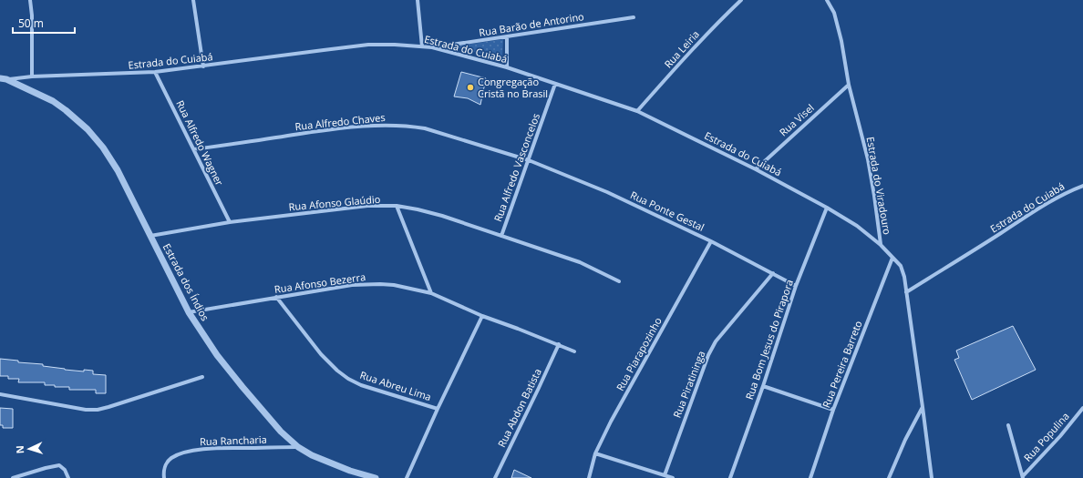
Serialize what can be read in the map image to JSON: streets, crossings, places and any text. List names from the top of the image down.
{
  "streets": {
    "street": [
      "Rua Barão de Antorino",
      "Estrada do Cuiabá",
      "Rua Leiria",
      "Rua Visel",
      "Rua Alfredo Chaves",
      "Rua Alfredo Wagner",
      "Rua Alfredo Vasconcelos",
      "Estrada do Viradouro",
      "Rua Afonso Glaúdio",
      "Rua Ponte Gestal",
      "Estrada dos Índios",
      "Rua Afonso Bezerra",
      "Rua Bom Jesus do Pirapora",
      "Rua Piarapozinho",
      "Rua Pereira Barreto",
      "Rua Piratininga",
      "Rua Abreu Lima",
      "Rua Abdon Batista",
      "Rua Populina",
      "Rua Rancharia"
    ]
  },
  "crossings": [
    ["Rua Barão de Antorino", "Estrada do Cuiabá"],
    ["Estrada do Cuiabá", "Rua Leiria"],
    ["Estrada do Cuiabá", "Rua Visel"],
    ["Estrada do Cuiabá", "Rua Alfredo Wagner"],
    ["Estrada do Cuiabá", "Rua Alfredo Vasconcelos"],
    ["Estrada do Cuiabá", "Estrada do Viradouro"],
    ["Estrada do Cuiabá", "Estrada dos Índios"],
    ["Estrada do Cuiabá", "Rua Bom Jesus do Pirapora"],
    ["Rua Visel", "Estrada do Viradouro"],
    ["Rua Alfredo Chaves", "Rua Alfredo Wagner"],
    ["Rua Alfredo Chaves", "Rua Alfredo Vasconcelos"],
    ["Rua Alfredo Chaves", "Rua Ponte Gestal"],
    ["Rua Alfredo Wagner", "Rua Afonso Glaúdio"],
    ["Rua Alfredo Vasconcelos", "Rua Afonso Glaúdio"],
    ["Rua Alfredo Vasconcelos", "Rua Ponte Gestal"],
    ["Estrada do Viradouro", "Rua Pereira Barreto"],
    ["Rua Afonso Glaúdio", "Estrada dos Índios"],
    ["Rua Ponte Gestal", "Rua Bom Jesus do Pirapora"],
    ["Rua Ponte Gestal", "Rua Piarapozinho"],
    ["Rua Ponte Gestal", "Rua Piratininga"],
    ["Estrada dos Índios", "Rua Afonso Bezerra"],
    ["Estrada dos Índios", "Rua Rancharia"],
    ["Rua Afonso Bezerra", "Rua Abreu Lima"],
    ["Rua Afonso Bezerra", "Rua Abdon Batista"]
  ],
  "places": ["Congregação Cristã no Brasil"],
  "scale_bar": "50 m",
  "north": "left"
}
